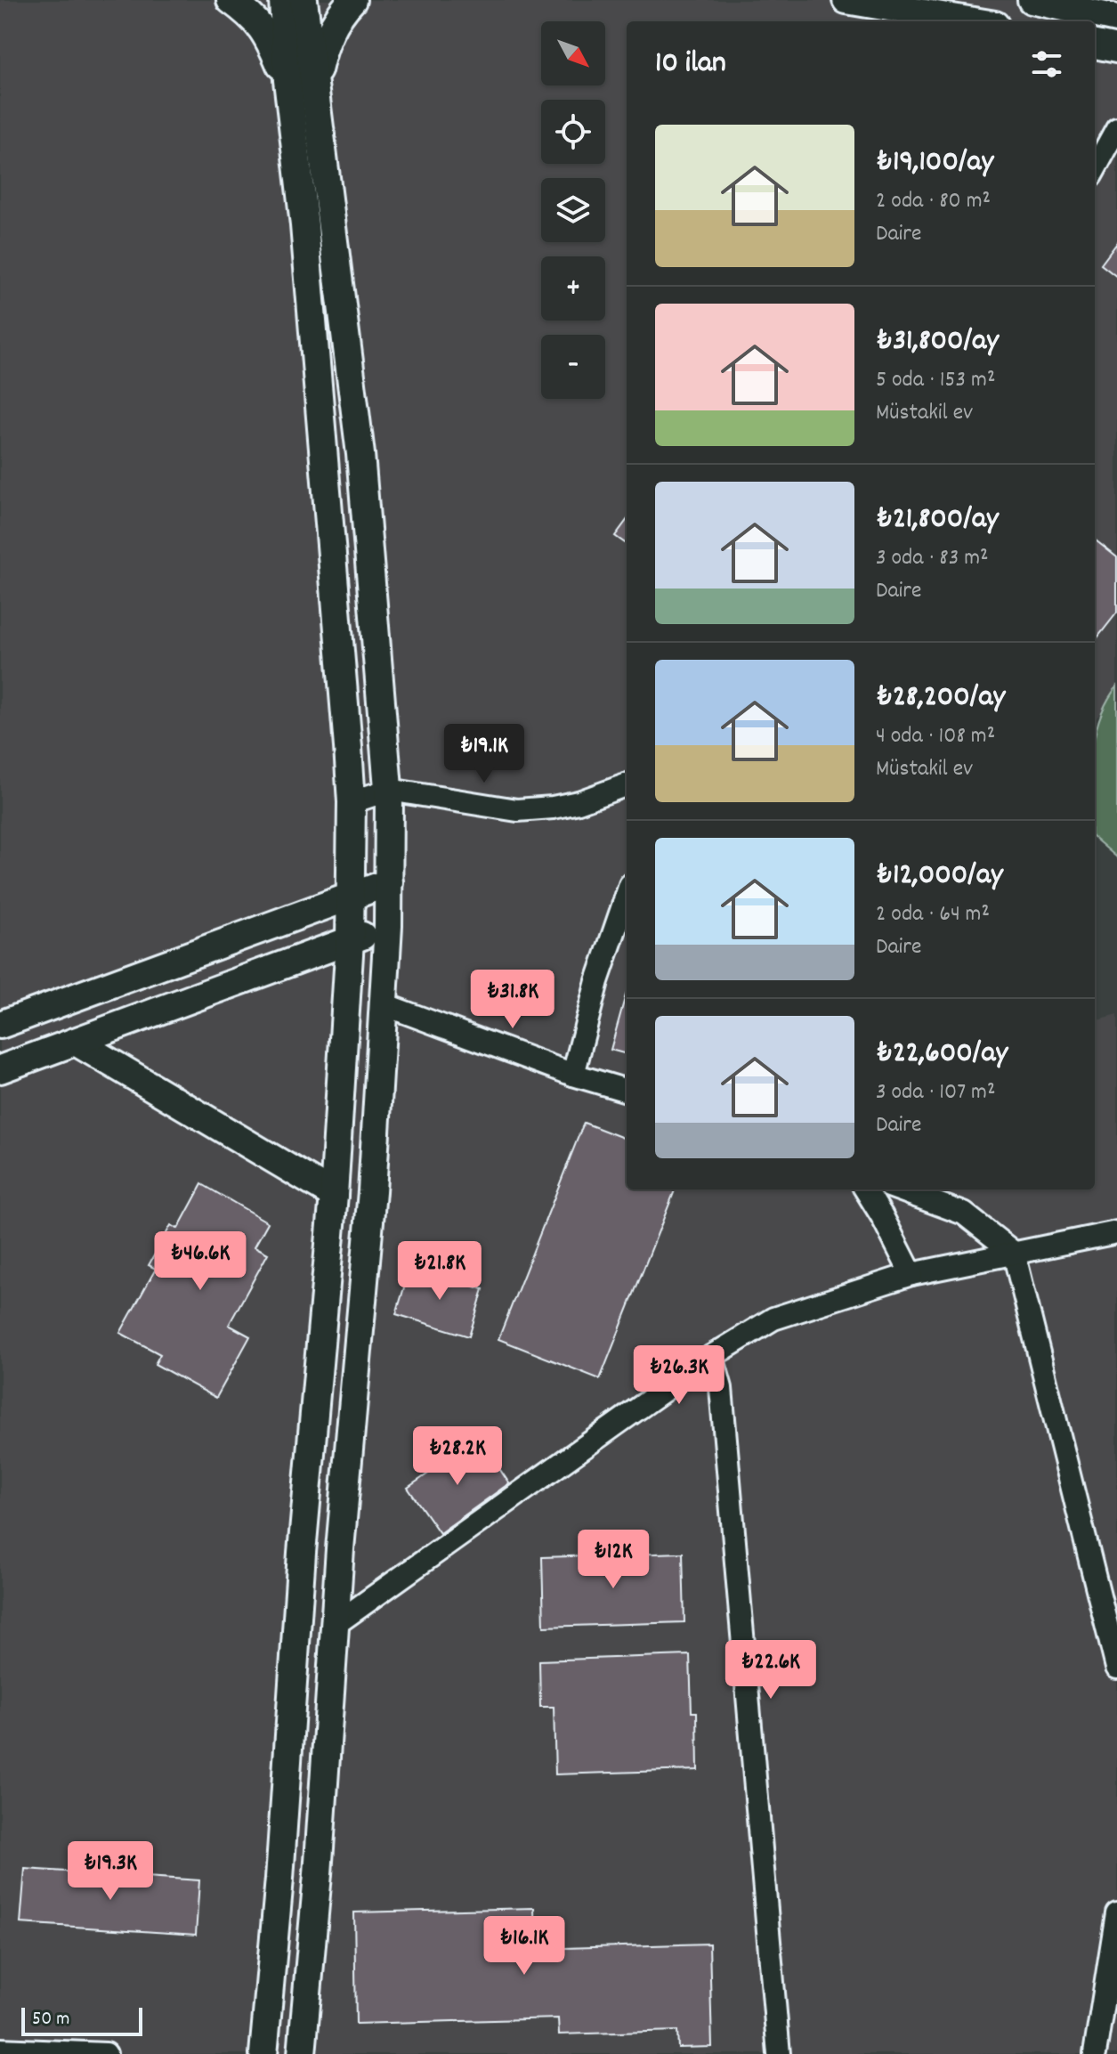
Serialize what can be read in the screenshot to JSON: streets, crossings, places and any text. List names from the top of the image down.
{
  "scale_bar": "50 m",
  "north": "bottom right",
  "page": {
    "map_buttons": ["+", "−"],
    "heading": "10 ilan",
    "list": [
      {
        "name": "₺19,100/ay",
        "note": "2 oda · 80 m² · Daire"
      },
      {
        "name": "₺31,800/ay",
        "note": "5 oda · 153 m² · Müstakil ev"
      },
      {
        "name": "₺21,800/ay",
        "note": "3 oda · 83 m² · Daire"
      },
      {
        "name": "₺28,200/ay",
        "note": "4 oda · 108 m² · Müstakil ev"
      },
      {
        "name": "₺12,000/ay",
        "note": "2 oda · 64 m² · Daire"
      },
      {
        "name": "₺22,600/ay",
        "note": "3 oda · 107 m² · Daire"
      }
    ],
    "price": [
      "₺19.1K",
      "₺31.8K",
      "₺46.6K",
      "₺21.8K",
      "₺26.3K",
      "₺28.2K",
      "₺12K",
      "₺22.6K",
      "₺19.3K",
      "₺16.1K"
    ],
    "scale": "50 m"
  }
}
